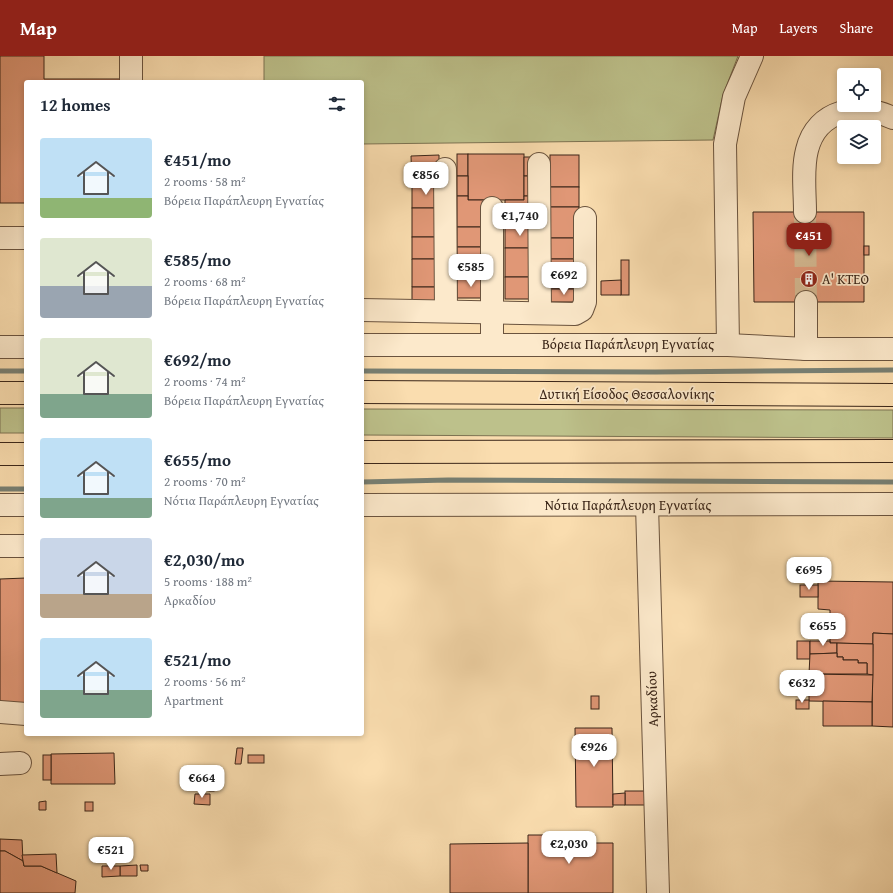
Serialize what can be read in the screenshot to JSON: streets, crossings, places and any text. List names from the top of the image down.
{
  "streets": {
    "highway": ["Δυτική Είσοδος Θεσσαλονίκης"],
    "street": ["Βόρεια Παράπλευρη Εγνατίας", "Νότια Παράπλευρη Εγνατίας", "Αρκαδίου"]
  },
  "crossings": [
    ["Νότια Παράπλευρη Εγνατίας", "Αρκαδίου"]
  ],
  "places": {
    "building": ["Α' ΚΤΕΟ"]
  },
  "page": {
    "header": "Map",
    "nav": ["Map", "Layers", "Share"],
    "heading": "12 homes",
    "list": [
      {
        "name": "€451/mo",
        "note": "2 rooms · 58 m² · Βόρεια Παράπλευρη Εγνατίας"
      },
      {
        "name": "€585/mo",
        "note": "2 rooms · 68 m² · Βόρεια Παράπλευρη Εγνατίας"
      },
      {
        "name": "€692/mo",
        "note": "2 rooms · 74 m² · Βόρεια Παράπλευρη Εγνατίας"
      },
      {
        "name": "€655/mo",
        "note": "2 rooms · 70 m² · Νότια Παράπλευρη Εγνατίας"
      },
      {
        "name": "€2,030/mo",
        "note": "5 rooms · 188 m² · Αρκαδίου"
      },
      {
        "name": "€521/mo",
        "note": "2 rooms · 56 m² · Apartment"
      }
    ],
    "price": [
      "€856",
      "€1,740",
      "€451",
      "€585",
      "€692",
      "€695",
      "€655",
      "€632",
      "€926",
      "€664",
      "€2,030",
      "€521"
    ]
  }
}
